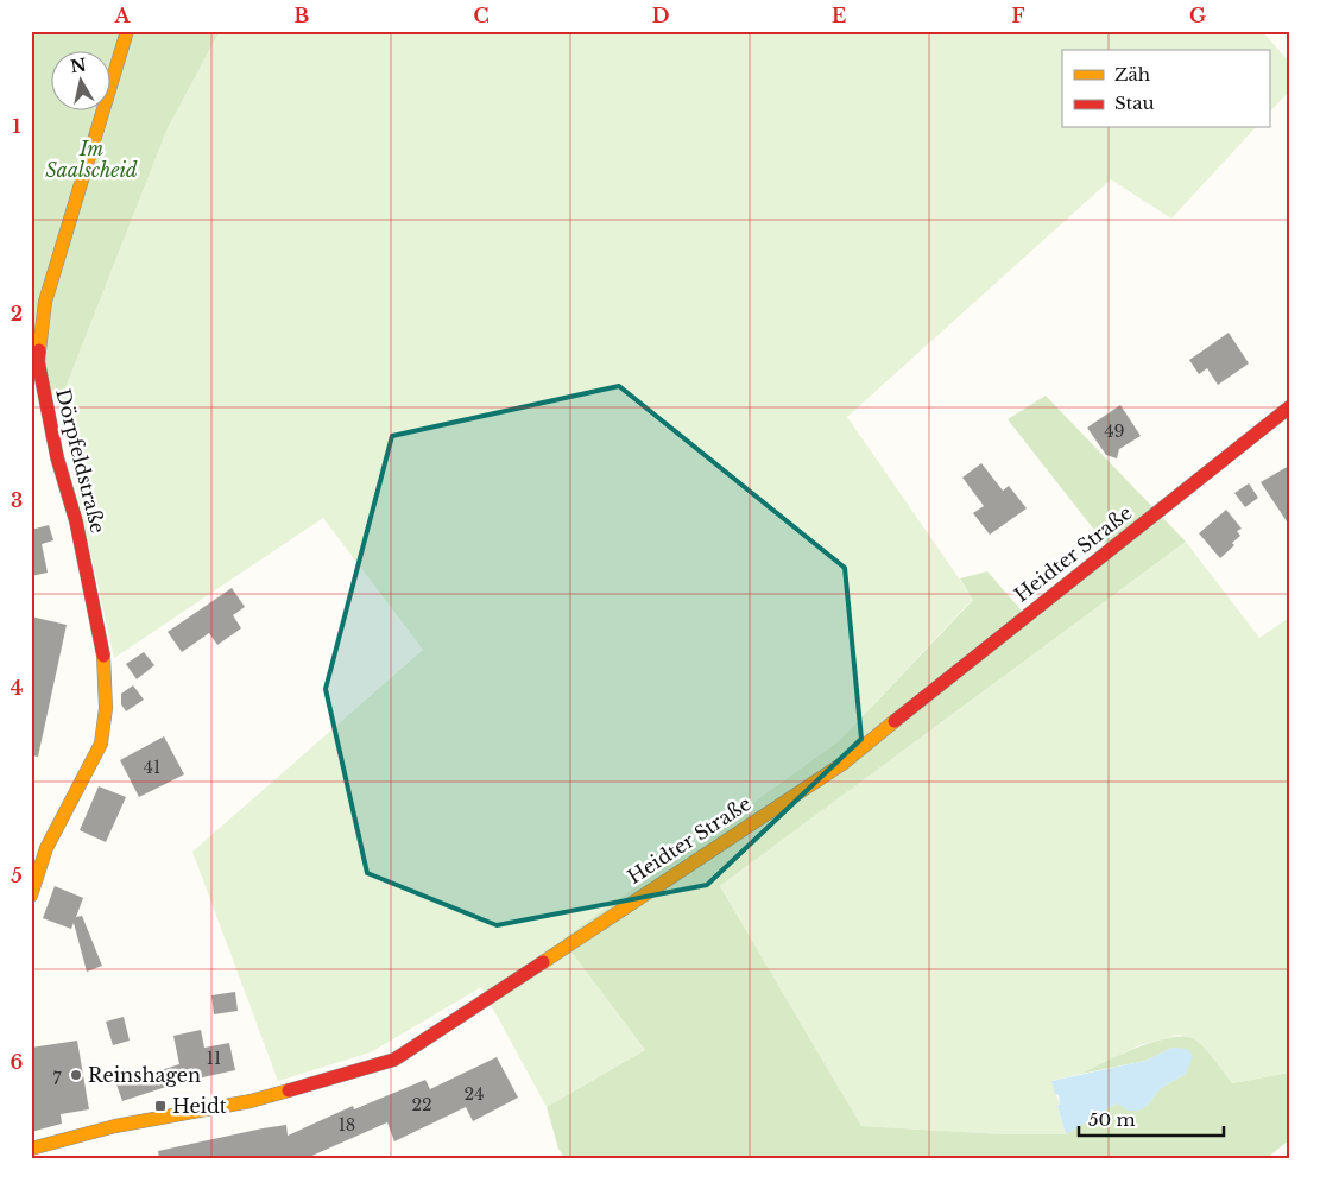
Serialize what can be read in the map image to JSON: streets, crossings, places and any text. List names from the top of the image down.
{
  "streets": {
    "street": ["Dörpfeldstraße", "Heidter Straße"]
  },
  "parks": ["Im Saalscheid"],
  "places": {
    "other": ["Reinshagen"],
    "transit": ["Heidt"]
  },
  "house_numbers": [
    "49",
    "41",
    "11",
    "7",
    "24",
    "22",
    "18"
  ],
  "legend": ["Zäh", "Stau"],
  "scale_bar": "50 m",
  "north": "top",
  "grid": {
    "columns": [
      "A",
      "B",
      "C",
      "D",
      "E",
      "F",
      "G"
    ],
    "rows": [
      "1",
      "2",
      "3",
      "4",
      "5",
      "6"
    ]
  }
}
